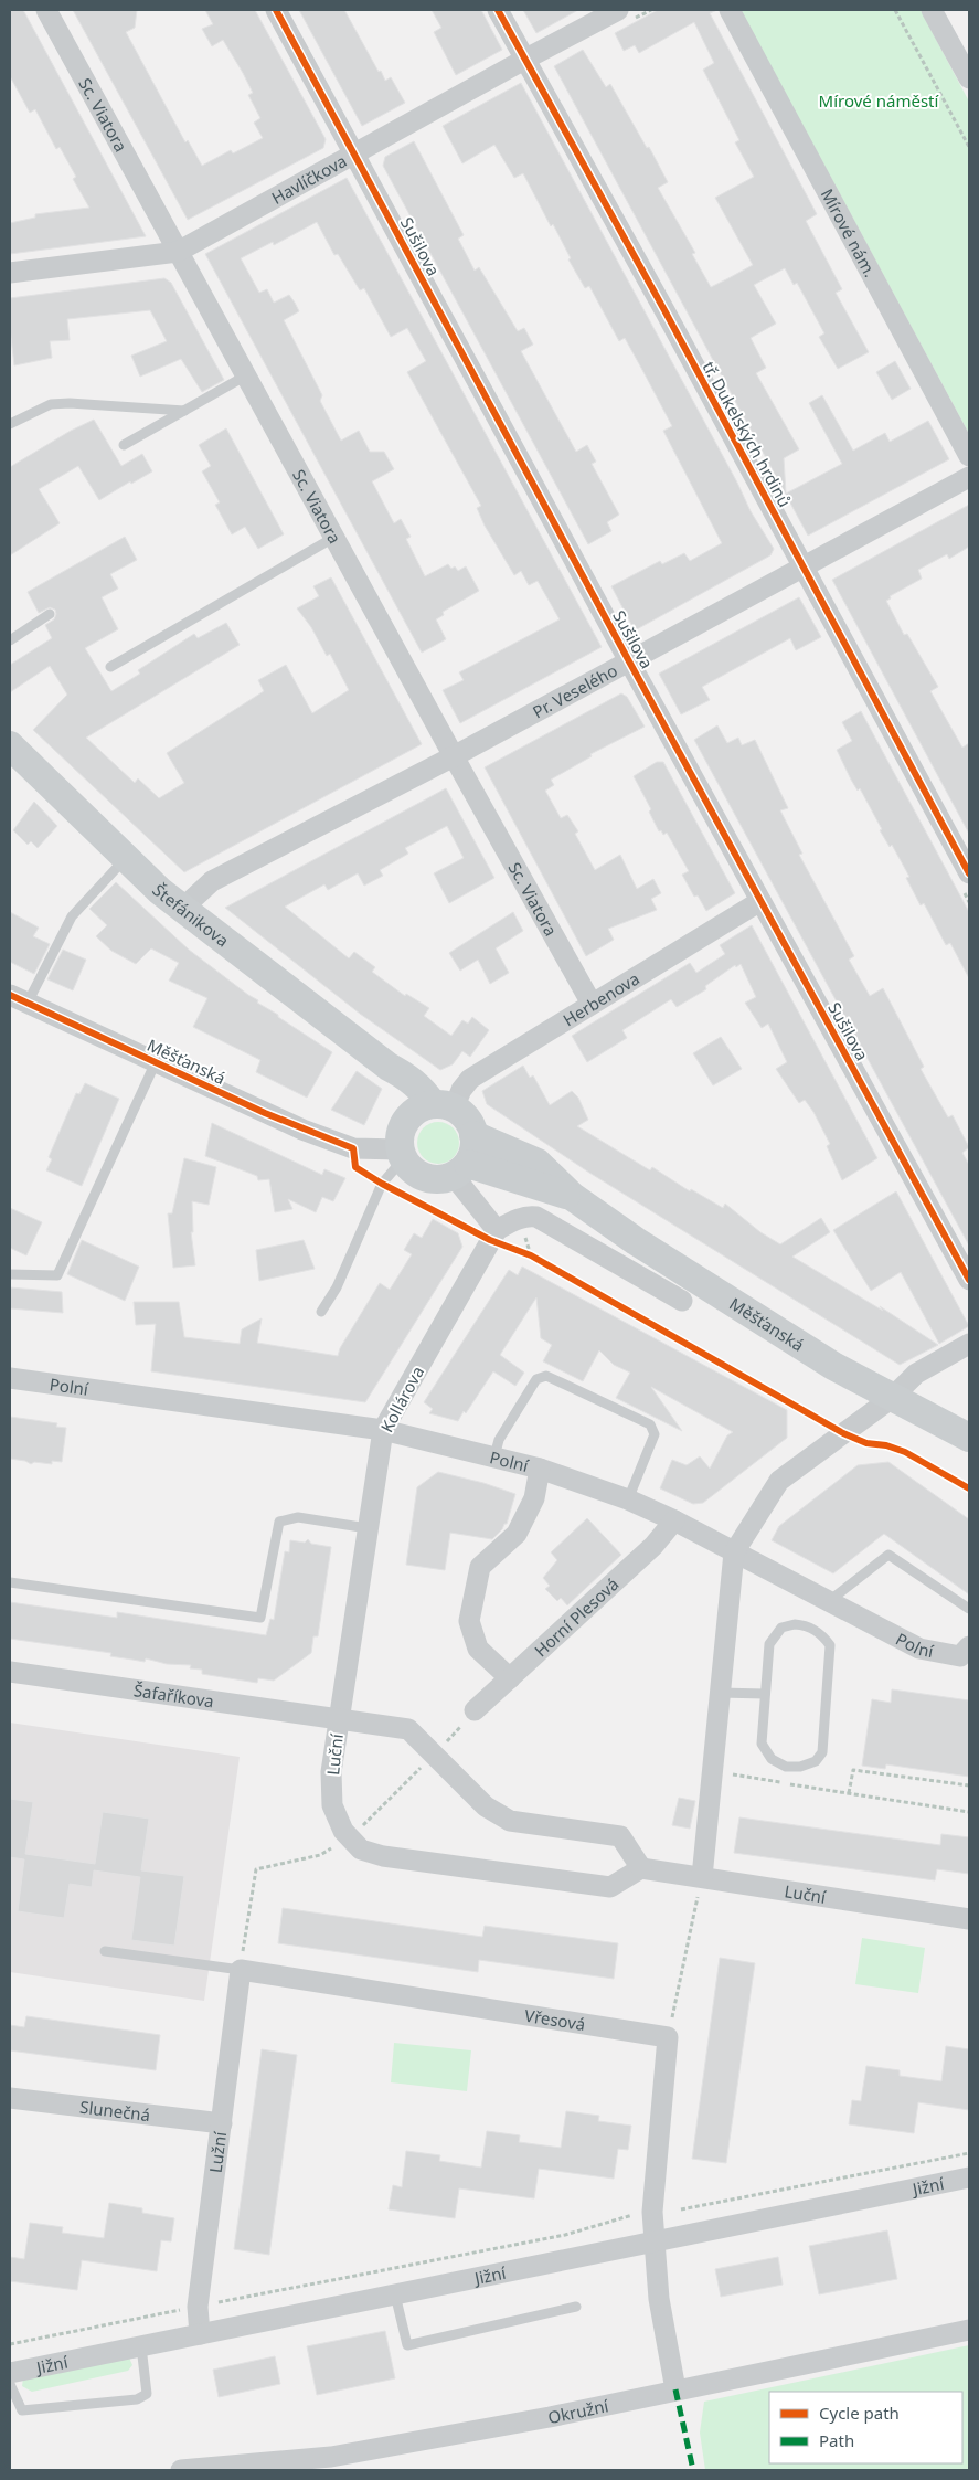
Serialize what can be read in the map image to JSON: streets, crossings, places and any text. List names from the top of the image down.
{
  "streets": {
    "main road": ["Štefánikova", "Měšťanská"],
    "street": [
      "Sc. Viatora",
      "Havlíčkova",
      "Mírové nám.",
      "Sušilova",
      "tř. Dukelských hrdinů",
      "Pr. Veselého",
      "Herbenova",
      "Polní",
      "Kollárova",
      "Horní Plesová",
      "Šafaříkova",
      "Luční",
      "Vřesová",
      "Slunečná",
      "Lužní",
      "Jižní",
      "Okružní"
    ]
  },
  "crossings": [
    ["Sc. Viatora", "Havlíčkova"],
    ["Sc. Viatora", "Pr. Veselého"],
    ["Sc. Viatora", "Herbenova"],
    ["Havlíčkova", "Sušilova"],
    ["Havlíčkova", "tř. Dukelských hrdinů"],
    ["Sušilova", "Pr. Veselého"],
    ["Sušilova", "Herbenova"],
    ["tř. Dukelských hrdinů", "Pr. Veselého"],
    ["Pr. Veselého", "Štefánikova"],
    ["Štefánikova", "Herbenova"],
    ["Štefánikova", "Měšťanská"],
    ["Herbenova", "Měšťanská"],
    ["Polní", "Kollárova"],
    ["Polní", "Horní Plesová"],
    ["Kollárova", "Šafaříkova"],
    ["Kollárova", "Luční"],
    ["Šafaříkova", "Luční"],
    ["Vřesová", "Lužní"],
    ["Slunečná", "Lužní"],
    ["Lužní", "Jižní"]
  ],
  "parks": ["Mírové náměstí"],
  "legend": ["Cycle path", "Path"]
}
